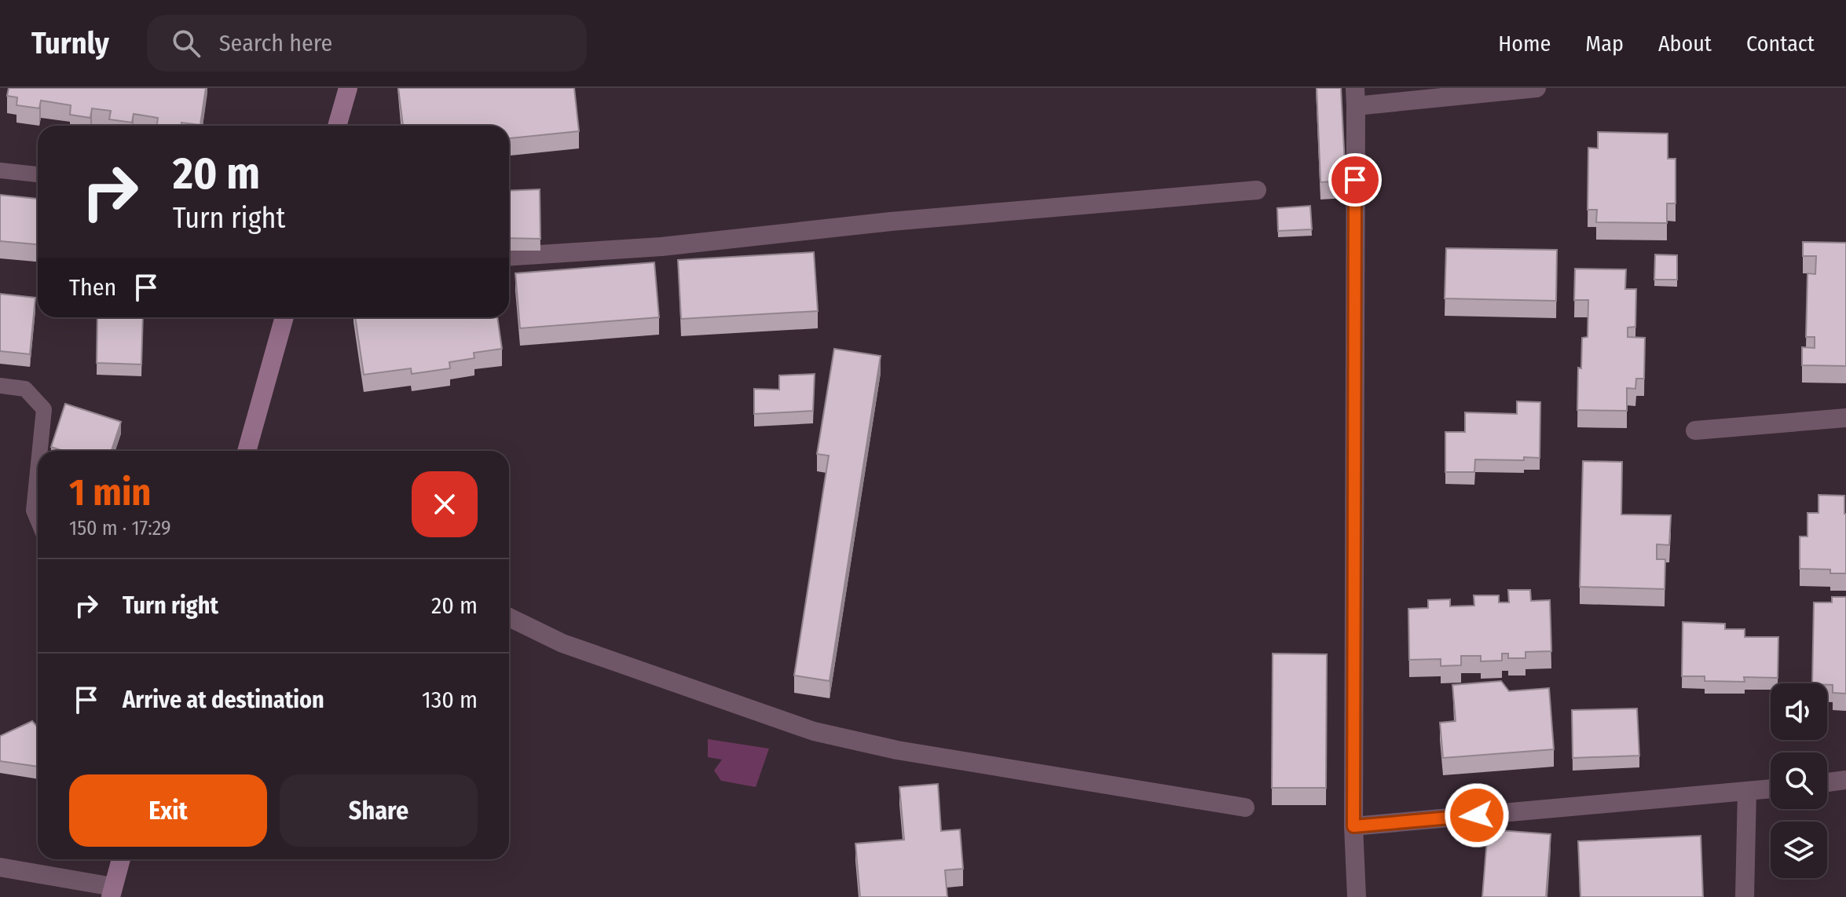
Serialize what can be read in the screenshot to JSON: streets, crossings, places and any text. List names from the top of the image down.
{
  "page": {
    "header": "Turnly",
    "search": "Search here",
    "nav": [
      "Home",
      "Map",
      "About",
      "Contact"
    ],
    "turn": ["20 m", "Turn right"],
    "then": "Then",
    "heading": ["1 min", "150 m · 17:29"],
    "list": [
      {
        "name": "Turn right",
        "value": "20 m"
      },
      {
        "name": "Arrive at destination",
        "value": "130 m"
      }
    ],
    "buttons": ["Exit", "Share"]
  }
}
